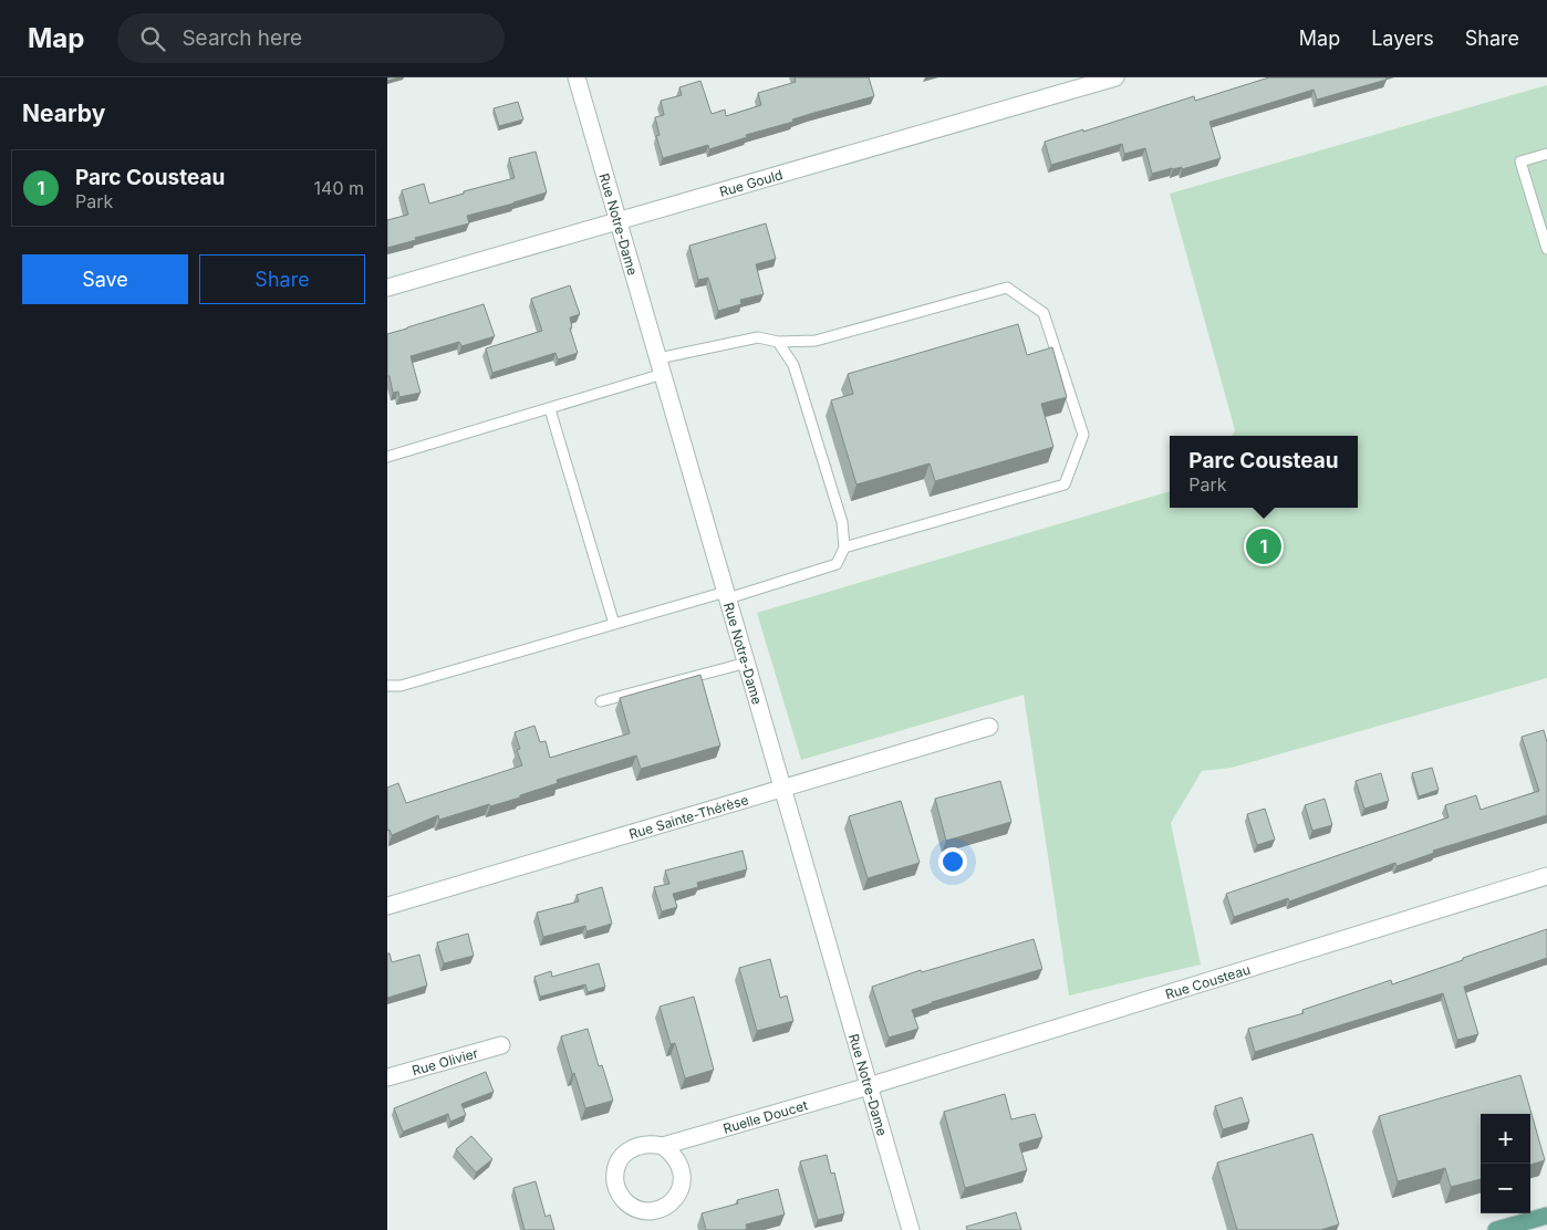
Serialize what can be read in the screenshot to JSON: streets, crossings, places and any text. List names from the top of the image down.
{
  "streets": {
    "street": [
      "Rue Gould",
      "Rue Notre-Dame",
      "Rue Sainte-Thérèse",
      "Rue Cousteau",
      "Rue Olivier",
      "Ruelle Doucet"
    ]
  },
  "crossings": [
    ["Rue Gould", "Rue Notre-Dame"],
    ["Rue Notre-Dame", "Rue Sainte-Thérèse"],
    ["Rue Notre-Dame", "Rue Cousteau"],
    ["Rue Notre-Dame", "Ruelle Doucet"],
    ["Rue Cousteau", "Ruelle Doucet"]
  ],
  "page": {
    "header": "Map",
    "search": "Search here",
    "nav": ["Map", "Layers", "Share"],
    "heading": "Nearby",
    "list": [
      {
        "mark": "1",
        "name": "Parc Cousteau",
        "note": "Park",
        "value": "140 m"
      }
    ],
    "buttons": ["Save", "Share"],
    "popup": ["Parc Cousteau", "Park"],
    "pins": "1",
    "map_buttons": ["+", "−"]
  }
}
